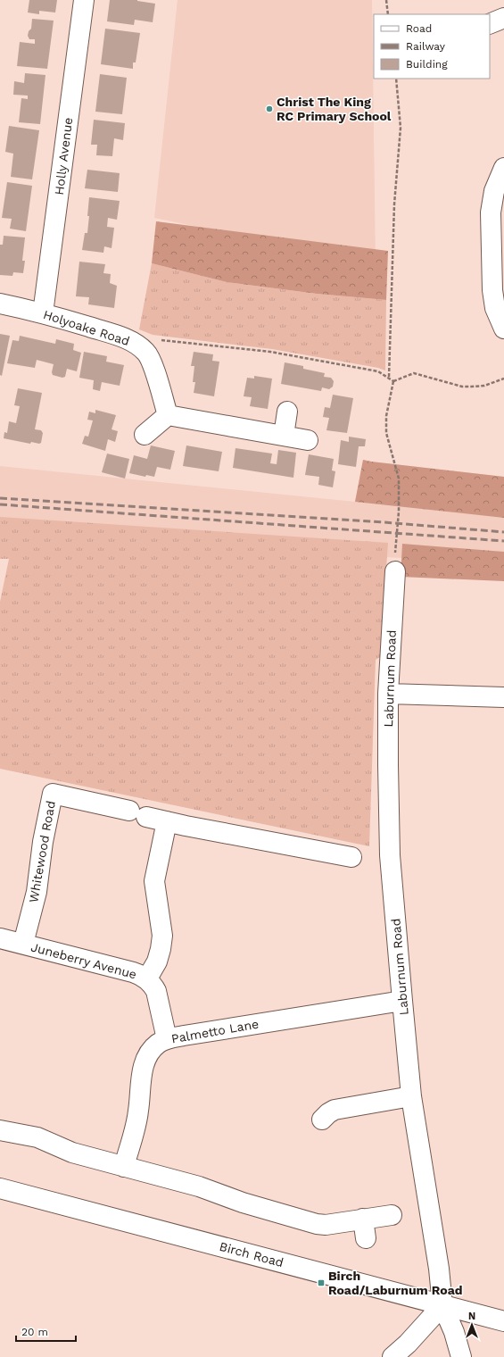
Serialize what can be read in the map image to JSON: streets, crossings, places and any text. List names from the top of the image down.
{
  "streets": {
    "street": [
      "Holly Avenue",
      "Holyoake Road",
      "Laburnum Road",
      "Whitewood Road",
      "Juneberry Avenue",
      "Palmetto Lane",
      "Birch Road"
    ]
  },
  "crossings": [
    ["Holly Avenue", "Holyoake Road"],
    ["Laburnum Road", "Palmetto Lane"],
    ["Laburnum Road", "Birch Road"],
    ["Whitewood Road", "Juneberry Avenue"],
    ["Juneberry Avenue", "Palmetto Lane"]
  ],
  "places": {
    "other": ["Christ The King RC Primary School"],
    "transit": ["Birch Road/Laburnum Road"]
  },
  "legend": ["Road", "Railway", "Building"],
  "scale_bar": "20 m",
  "north": "top"
}
